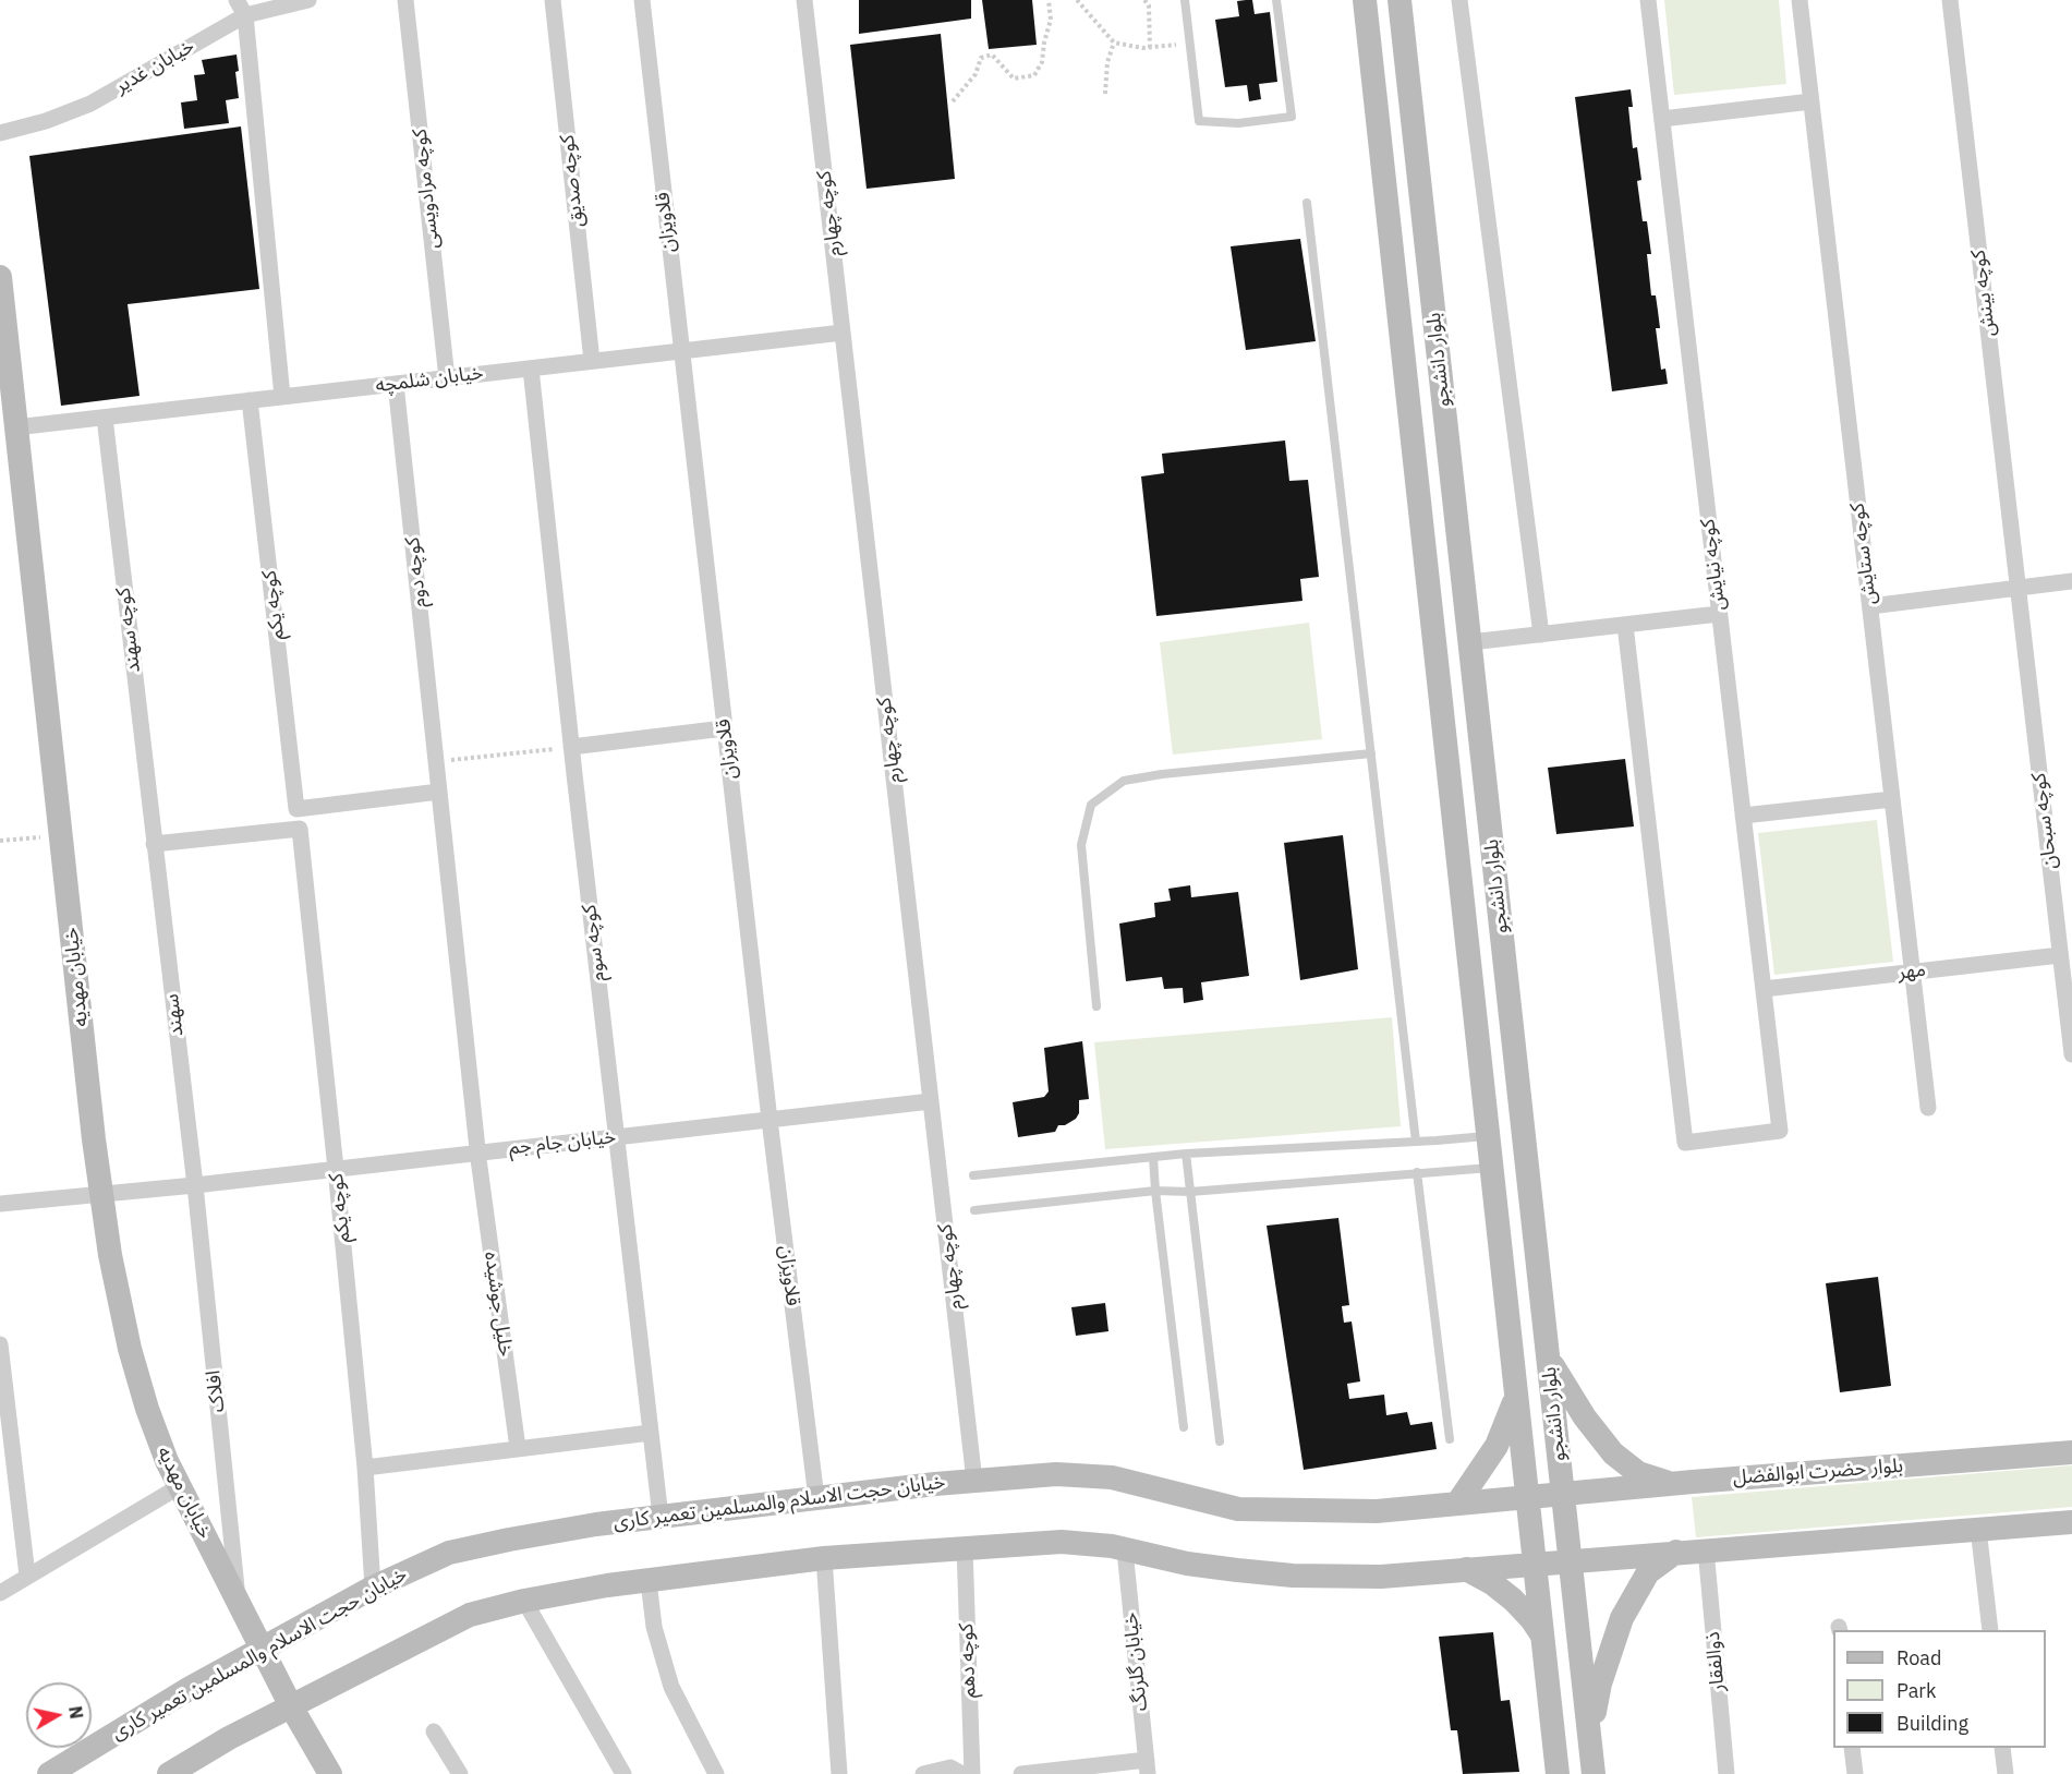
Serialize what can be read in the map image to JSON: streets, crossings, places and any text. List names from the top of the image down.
{
  "streets": {
    "main road": [
      "بلوار دانشجو",
      "خیابان مهدیه",
      "بلوار حضرت ابوالفضل",
      "خیابان حجت الاسلام والمسلمین تعمیر کاری"
    ],
    "street": [
      "خیابان غدیر",
      "کوچه صدیق",
      "کوچه مرادویسی",
      "کوچه چهارم",
      "قلاویزان",
      "کوچه بینش",
      "خیابان شلمچه",
      "کوچه ستایش",
      "كوچه نيايش",
      "کوچه دوم",
      "کوچه یکم",
      "کوچه سهند",
      "کوچه سبحان",
      "کوچه سوم",
      "مهر",
      "سهند",
      "خیابان جام جم",
      "خلیل جوشیده",
      "افلاک",
      "کوچه دهم",
      "خیابان گلرنگ",
      "ذوالفقار"
    ]
  },
  "crossings": [
    ["کوچه صدیق", "خیابان شلمچه"],
    ["کوچه مرادویسی", "خیابان شلمچه"],
    ["کوچه چهارم", "خیابان شلمچه"],
    ["کوچه چهارم", "خیابان جام جم"],
    ["کوچه چهارم", "خیابان حجت الاسلام والمسلمین تعمیر کاری"],
    ["قلاویزان", "خیابان شلمچه"],
    ["قلاویزان", "خیابان جام جم"],
    ["قلاویزان", "خیابان حجت الاسلام والمسلمین تعمیر کاری"],
    ["کوچه بینش", "کوچه سبحان"],
    ["بلوار دانشجو", "بلوار حضرت ابوالفضل"],
    ["بلوار دانشجو", "خیابان حجت الاسلام والمسلمین تعمیر کاری"],
    ["خیابان شلمچه", "کوچه دوم"],
    ["خیابان شلمچه", "کوچه یکم"],
    ["خیابان شلمچه", "کوچه سهند"],
    ["خیابان شلمچه", "کوچه سوم"],
    ["خیابان شلمچه", "خیابان مهدیه"],
    ["کوچه ستایش", "مهر"],
    ["كوچه نيايش", "مهر"],
    ["کوچه دوم", "کوچه یکم"],
    ["کوچه دوم", "خلیل جوشیده"],
    ["کوچه یکم", "کوچه سهند"],
    ["کوچه یکم", "سهند"],
    ["کوچه یکم", "خیابان جام جم"],
    ["کوچه یکم", "خلیل جوشیده"],
    ["کوچه یکم", "خیابان حجت الاسلام والمسلمین تعمیر کاری"],
    ["کوچه سهند", "سهند"],
    ["کوچه سبحان", "مهر"],
    ["کوچه سوم", "خیابان جام جم"],
    ["کوچه سوم", "خیابان حجت الاسلام والمسلمین تعمیر کاری"],
    ["خیابان مهدیه", "خیابان جام جم"],
    ["خیابان مهدیه", "افلاک"],
    ["خیابان مهدیه", "خیابان حجت الاسلام والمسلمین تعمیر کاری"],
    ["سهند", "خیابان جام جم"],
    ["سهند", "افلاک"],
    ["خیابان جام جم", "خلیل جوشیده"],
    ["خیابان جام جم", "افلاک"],
    ["بلوار حضرت ابوالفضل", "خیابان حجت الاسلام والمسلمین تعمیر کاری"]
  ],
  "legend": ["Road", "Park", "Building"],
  "north": "right"
}
